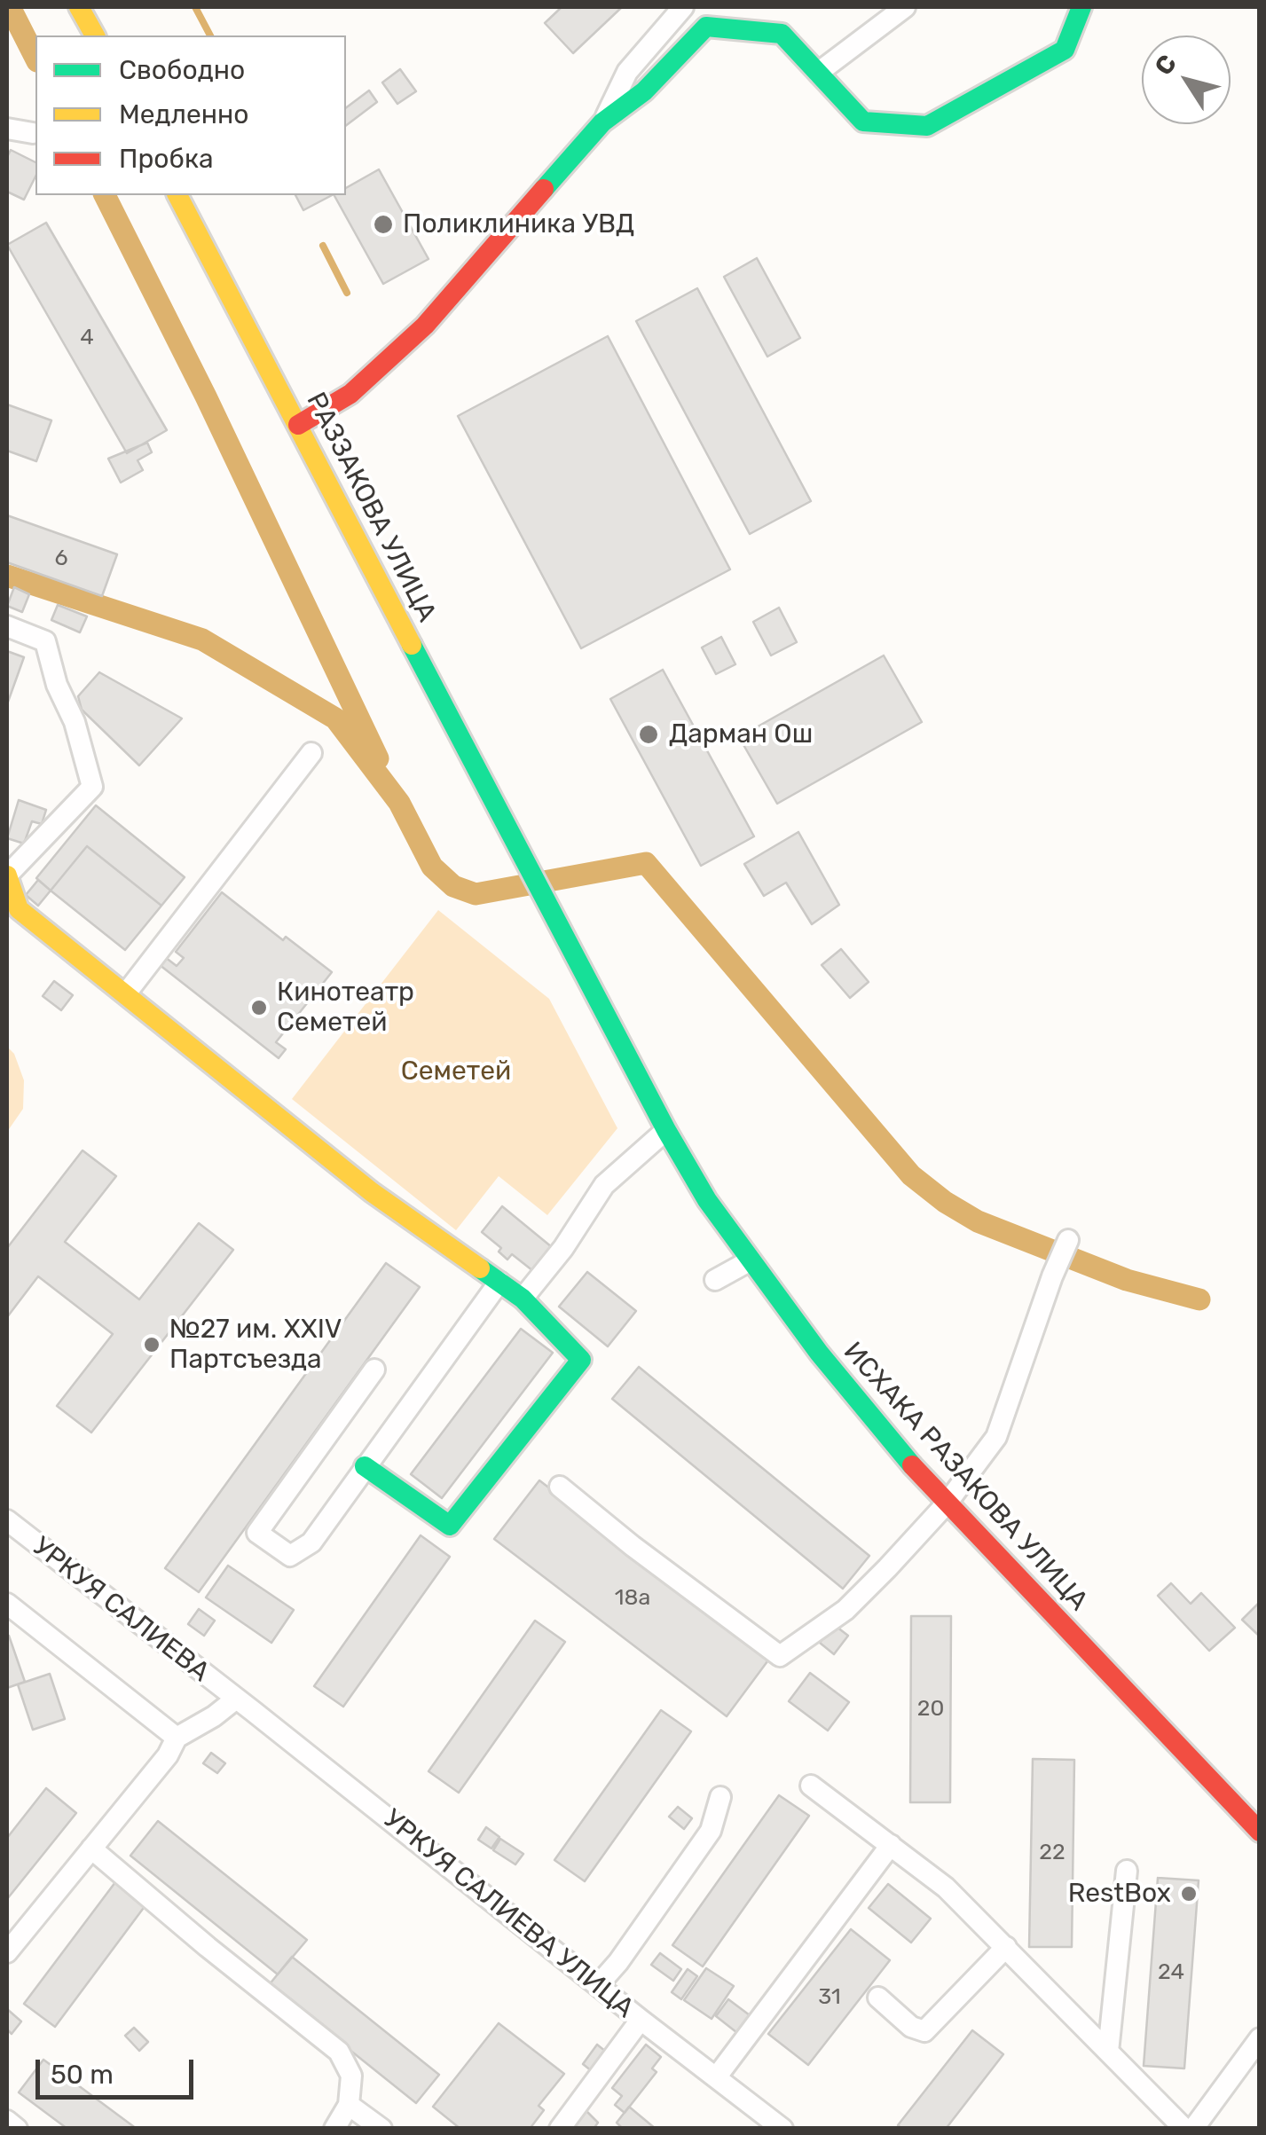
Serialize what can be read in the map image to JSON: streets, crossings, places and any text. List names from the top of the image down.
{
  "streets": {
    "street": [
      "РАЗЗАКОВА УЛИЦА",
      "ИСХАКА РАЗАКОВА УЛИЦА",
      "УРКУЯ САЛИЕВА",
      "УРКУЯ САЛИЕВА УЛИЦА"
    ]
  },
  "crossings": [
    ["РАЗЗАКОВА УЛИЦА", "ИСХАКА РАЗАКОВА УЛИЦА"],
    ["УРКУЯ САЛИЕВА", "УРКУЯ САЛИЕВА УЛИЦА"]
  ],
  "parks": ["Семетей"],
  "places": [
    "Поликлиника УВД",
    "Дарман Ош",
    "Кинотеатр Семетей",
    "№27 им. XXIV Партсъезда",
    "RestBox"
  ],
  "house_numbers": [
    "4",
    "6",
    "18а",
    "20",
    "22",
    "24",
    "31"
  ],
  "legend": ["Свободно", "Медленно", "Пробка"],
  "scale_bar": "50 m",
  "north": "top left"
}
